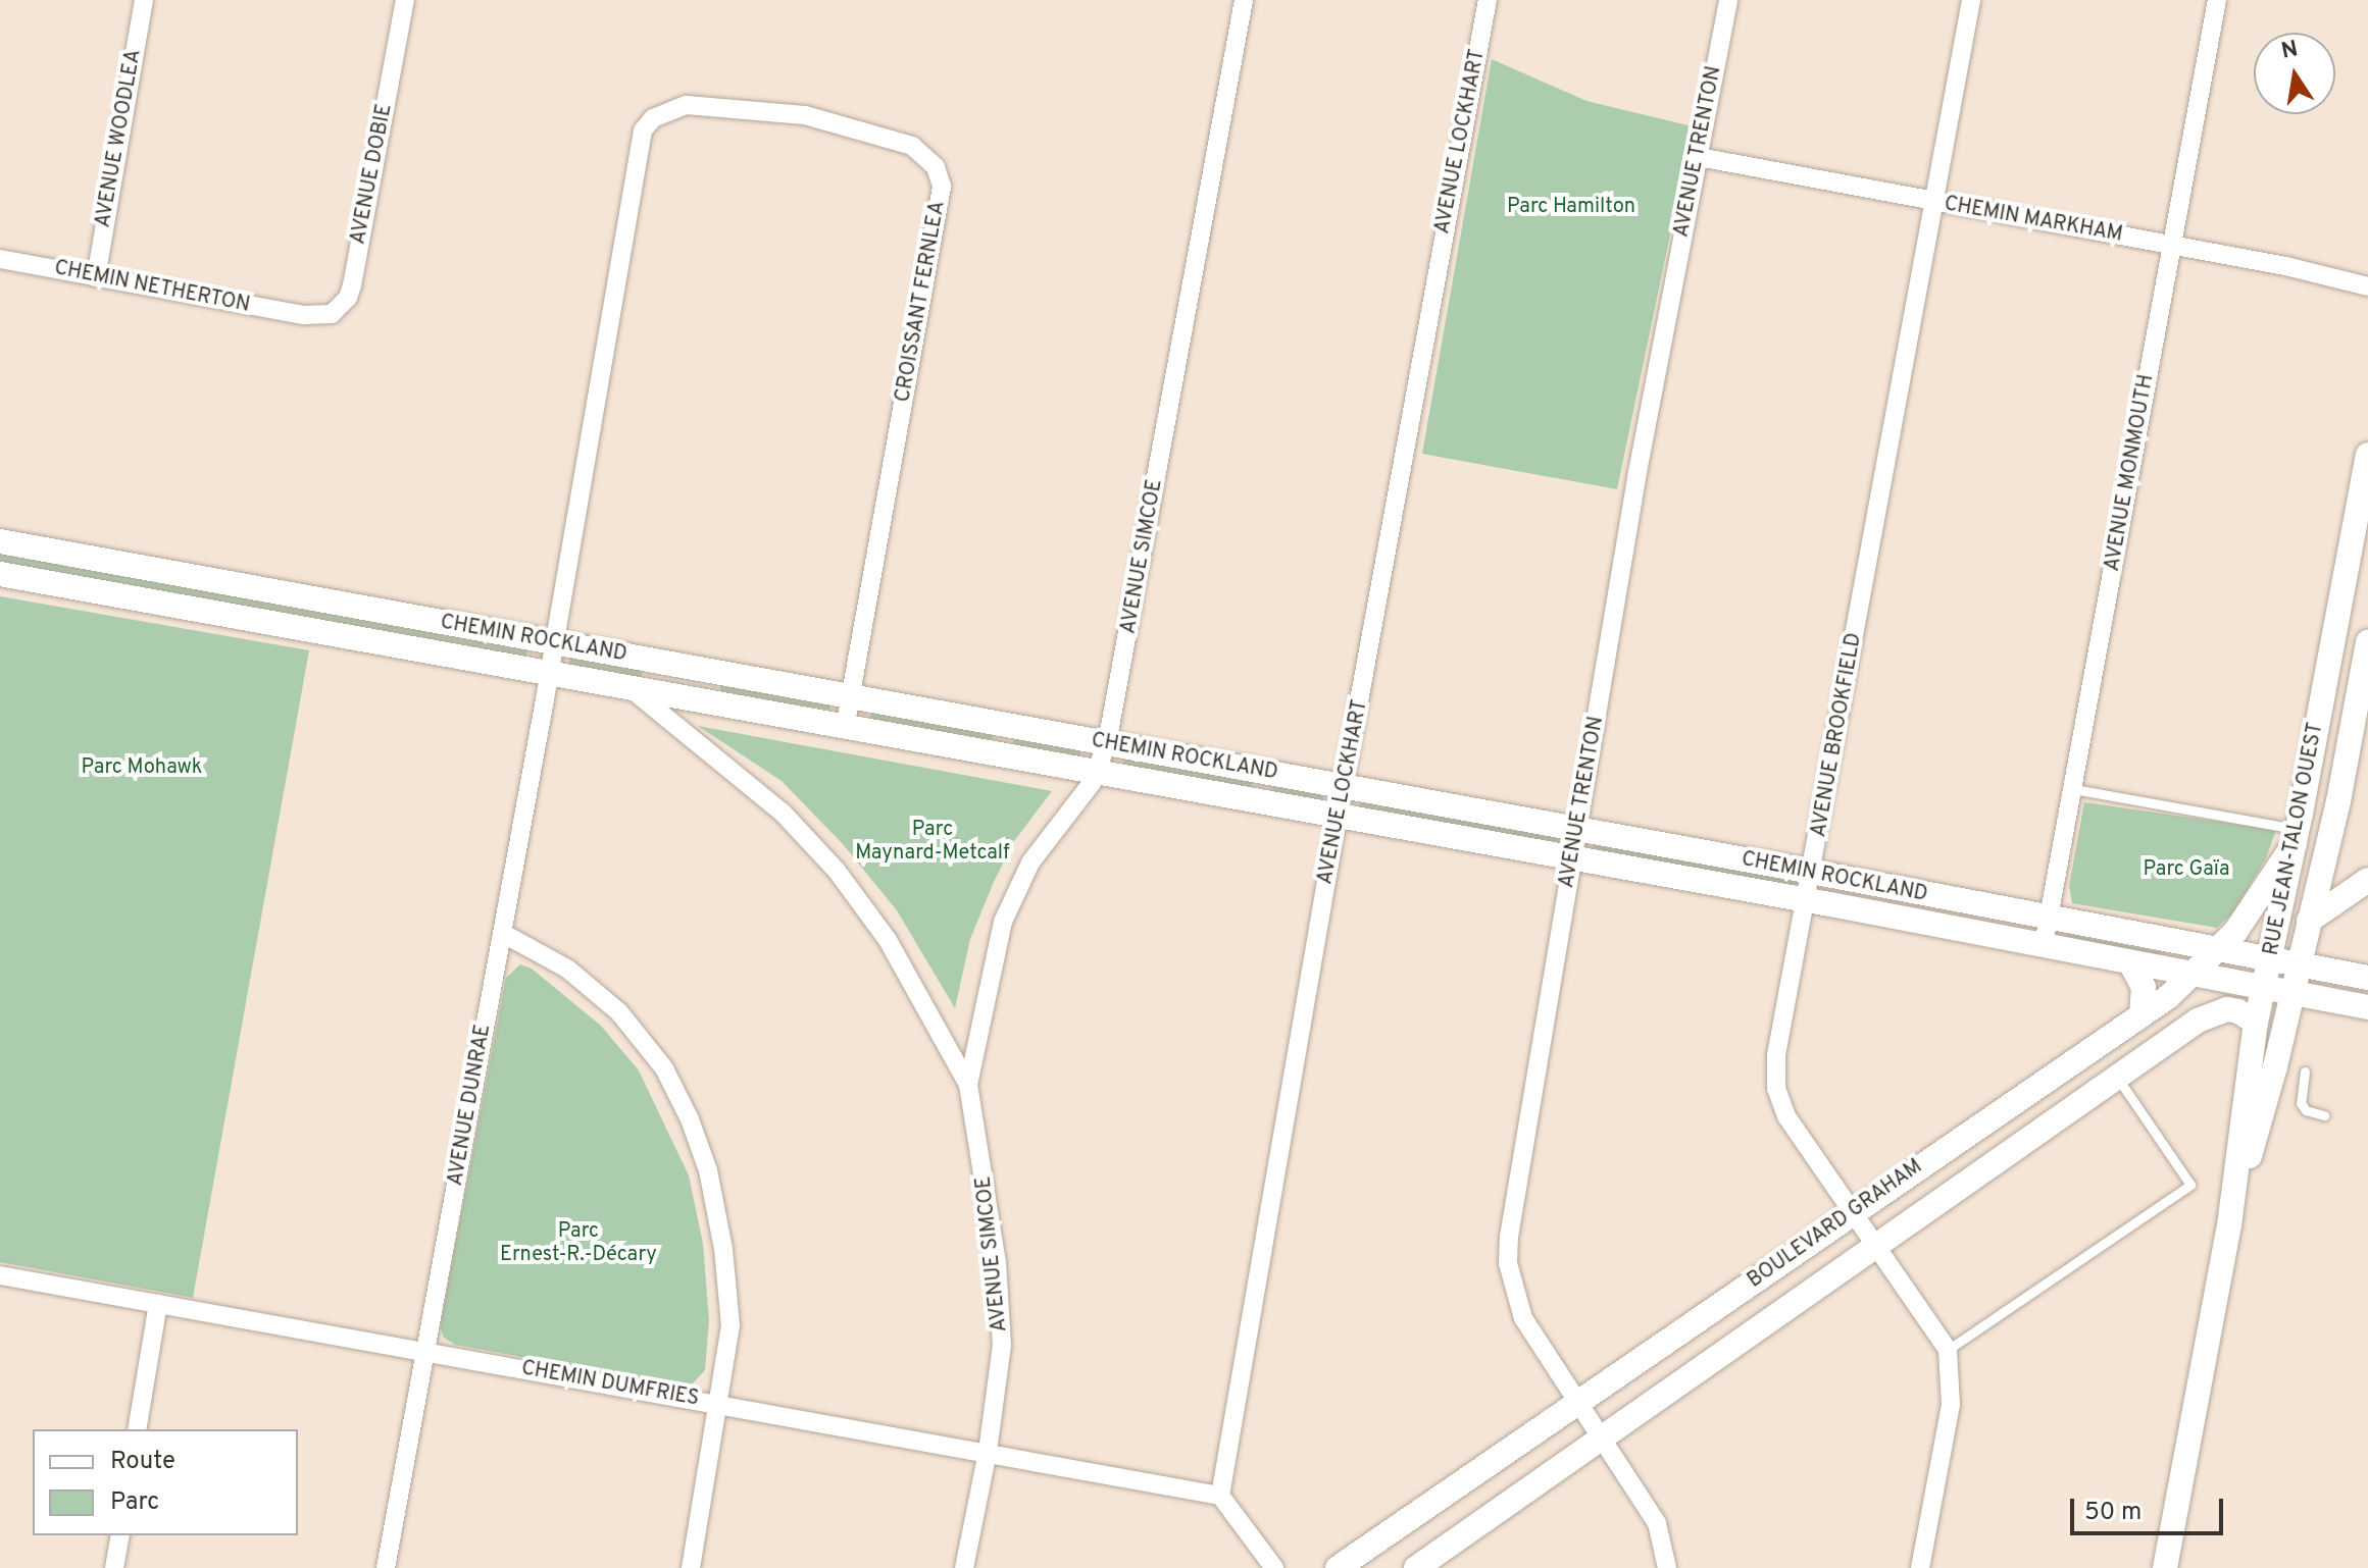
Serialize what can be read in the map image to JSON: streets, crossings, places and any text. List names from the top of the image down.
{
  "streets": {
    "street": [
      "AVENUE WOODLEA",
      "AVENUE LOCKHART",
      "AVENUE TRENTON",
      "AVENUE DOBIE",
      "CHEMIN MARKHAM",
      "CHEMIN NETHERTON",
      "CROISSANT FERNLEA",
      "AVENUE MONMOUTH",
      "AVENUE SIMCOE",
      "CHEMIN ROCKLAND",
      "AVENUE BROOKFIELD",
      "RUE JEAN-TALON OUEST",
      "AVENUE DUNRAE",
      "BOULEVARD GRAHAM",
      "CHEMIN DUMFRIES"
    ]
  },
  "crossings": [
    ["AVENUE WOODLEA", "CHEMIN NETHERTON"],
    ["AVENUE LOCKHART", "CHEMIN ROCKLAND"],
    ["AVENUE LOCKHART", "CHEMIN DUMFRIES"],
    ["AVENUE TRENTON", "CHEMIN MARKHAM"],
    ["AVENUE TRENTON", "CHEMIN ROCKLAND"],
    ["AVENUE TRENTON", "BOULEVARD GRAHAM"],
    ["AVENUE DOBIE", "CHEMIN NETHERTON"],
    ["CHEMIN MARKHAM", "AVENUE MONMOUTH"],
    ["CHEMIN MARKHAM", "AVENUE BROOKFIELD"],
    ["CROISSANT FERNLEA", "CHEMIN ROCKLAND"],
    ["CROISSANT FERNLEA", "AVENUE DUNRAE"],
    ["AVENUE MONMOUTH", "CHEMIN ROCKLAND"],
    ["AVENUE SIMCOE", "CHEMIN ROCKLAND"],
    ["AVENUE SIMCOE", "CHEMIN DUMFRIES"],
    ["CHEMIN ROCKLAND", "AVENUE BROOKFIELD"],
    ["CHEMIN ROCKLAND", "RUE JEAN-TALON OUEST"],
    ["CHEMIN ROCKLAND", "AVENUE DUNRAE"],
    ["CHEMIN ROCKLAND", "BOULEVARD GRAHAM"],
    ["AVENUE BROOKFIELD", "BOULEVARD GRAHAM"],
    ["RUE JEAN-TALON OUEST", "BOULEVARD GRAHAM"],
    ["AVENUE DUNRAE", "CHEMIN DUMFRIES"]
  ],
  "parks": [
    "Parc Hamilton",
    "Parc Mohawk",
    "Parc Maynard-Metcalf",
    "Parc Gaïa",
    "Parc Ernest-R.-Décary"
  ],
  "legend": ["Route", "Parc"],
  "scale_bar": "50 m",
  "north": "top"
}
